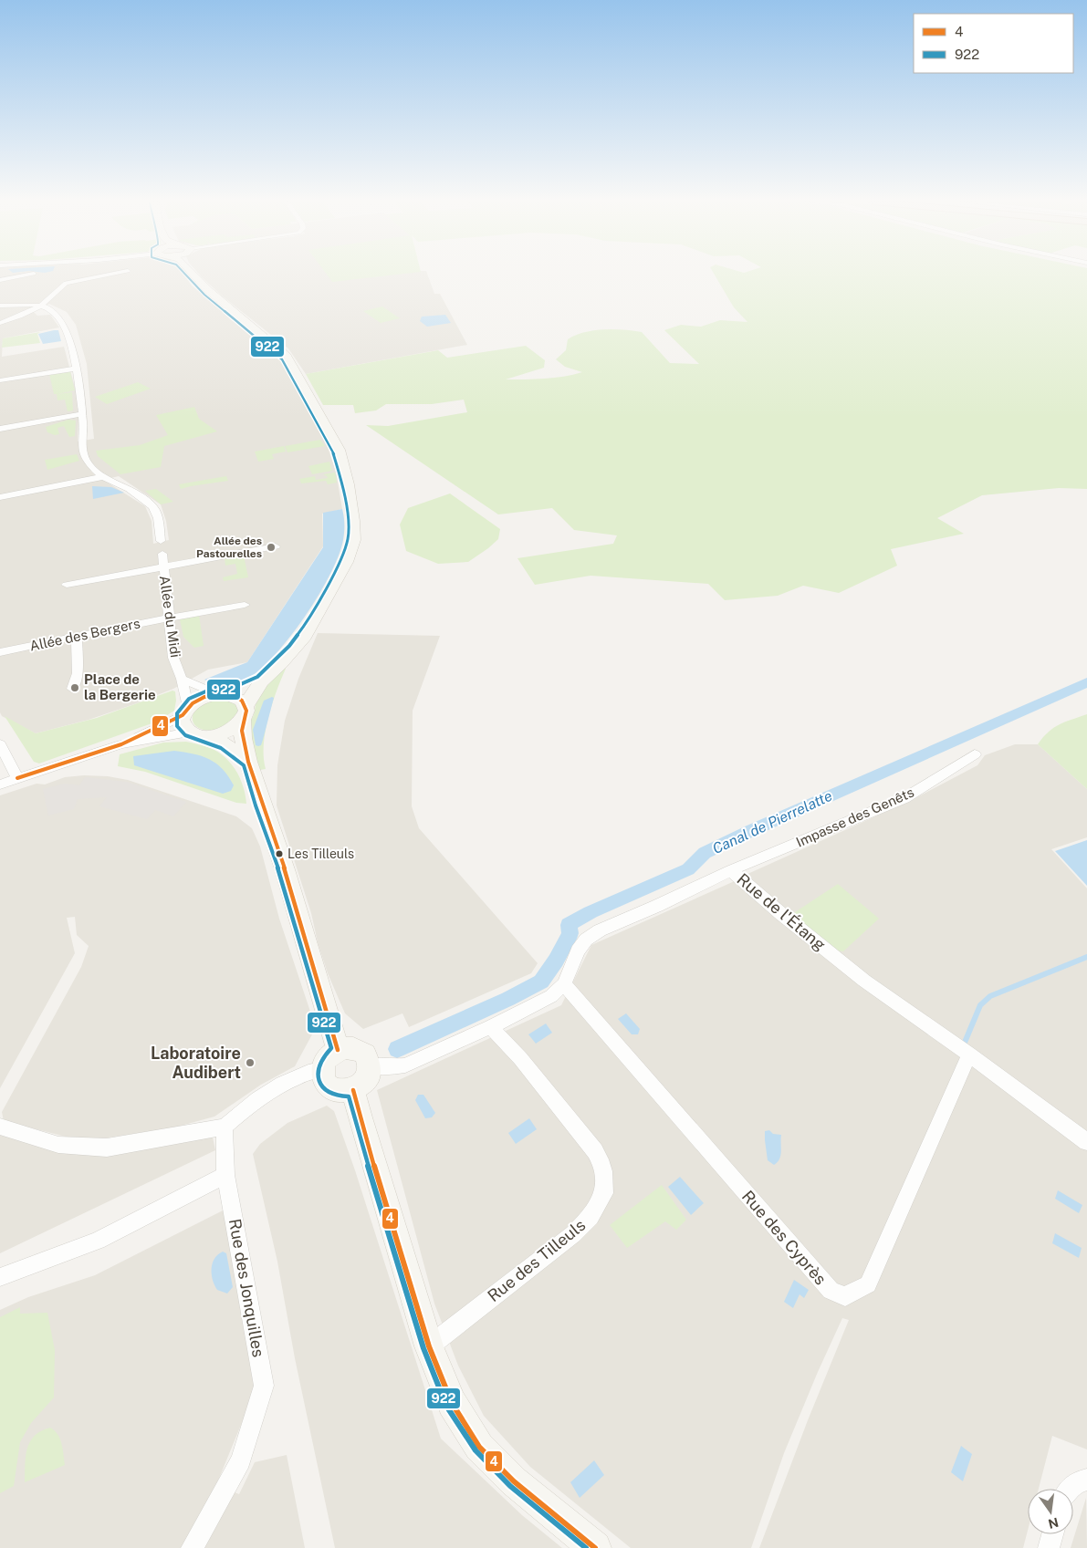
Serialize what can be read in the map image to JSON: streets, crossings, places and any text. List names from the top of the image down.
{
  "streets": {
    "street": [
      "Allée du Midi",
      "Allée des Bergers",
      "Impasse des Genêts",
      "Rue de l'Étang",
      "Rue des Cyprès",
      "Rue des Tilleuls",
      "Rue des Jonquilles"
    ]
  },
  "crossings": [
    ["Allée du Midi", "Allée des Bergers"],
    ["Impasse des Genêts", "Rue de l'Étang"],
    ["Rue de l'Étang", "Rue des Cyprès"],
    ["Rue de l'Étang", "Rue des Tilleuls"]
  ],
  "water": ["Canal de Pierrelatte"],
  "places": [
    "Allée des Pastourelles",
    "Place de la Bergerie",
    "Les Tilleuls",
    "Laboratoire Audibert"
  ],
  "lines": ["transit line 922", "transit line 4"],
  "legend": ["4", "922"],
  "north": "bottom"
}
